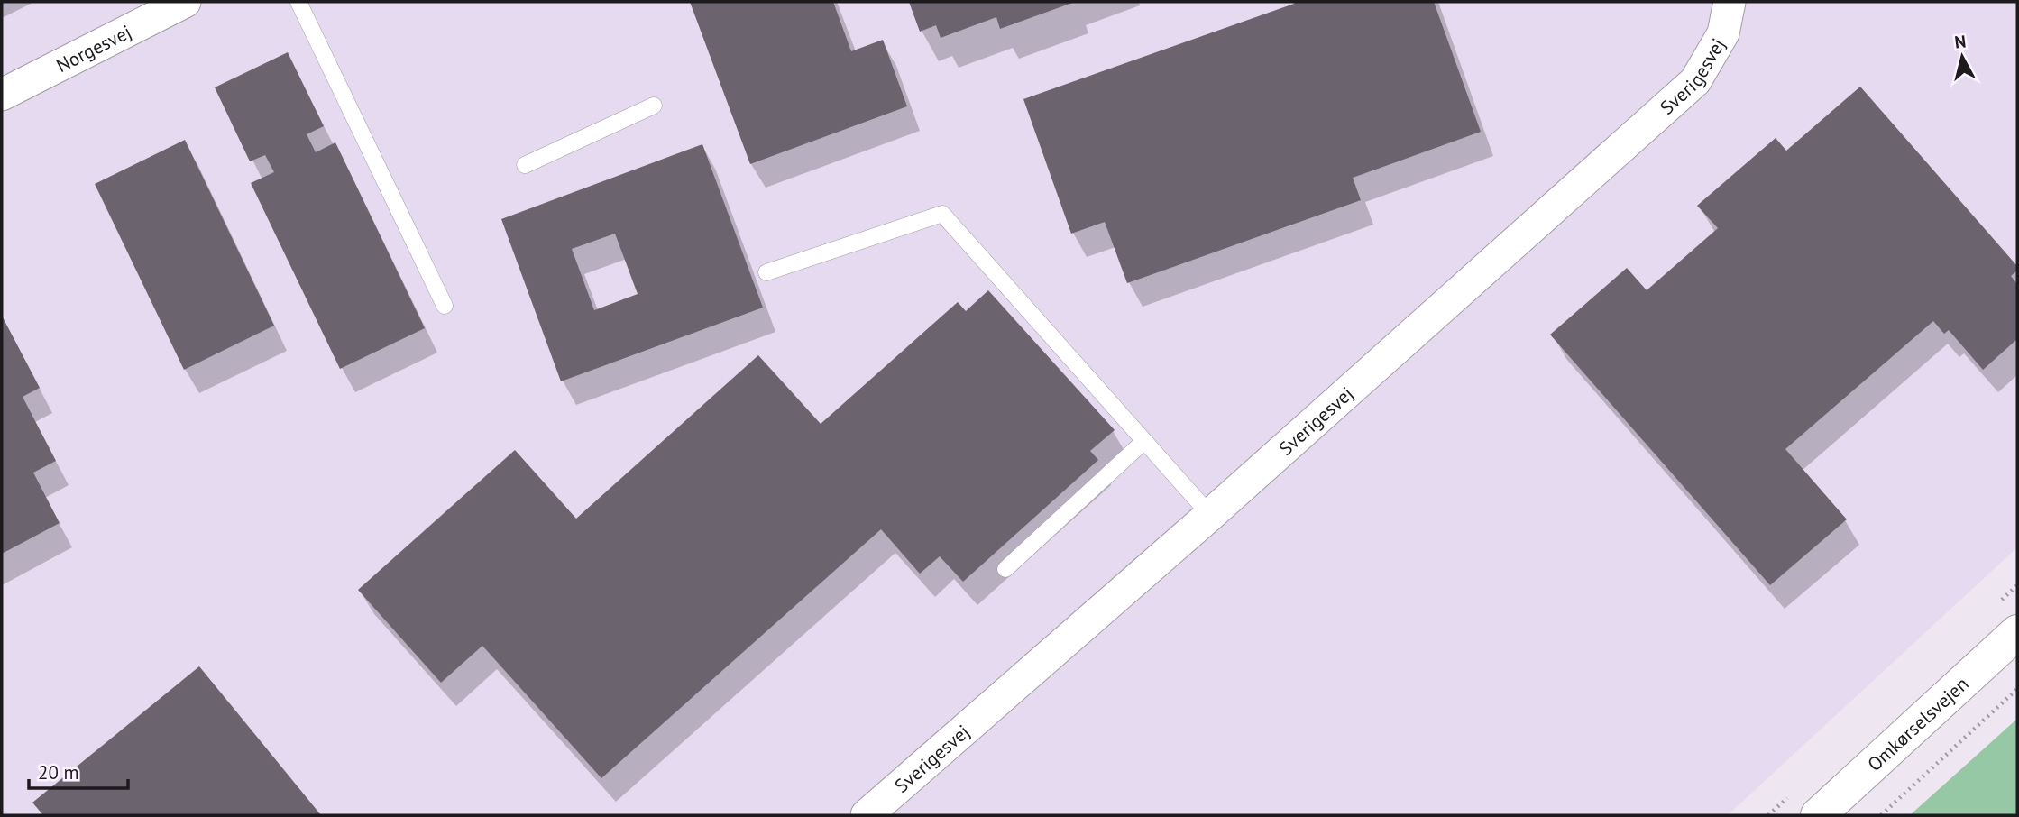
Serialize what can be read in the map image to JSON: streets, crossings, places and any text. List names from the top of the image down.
{
  "streets": {
    "main road": ["Omkørselsvejen"],
    "street": ["Norgesvej", "Sverigesvej"]
  },
  "scale_bar": "20 m",
  "north": "top"
}
